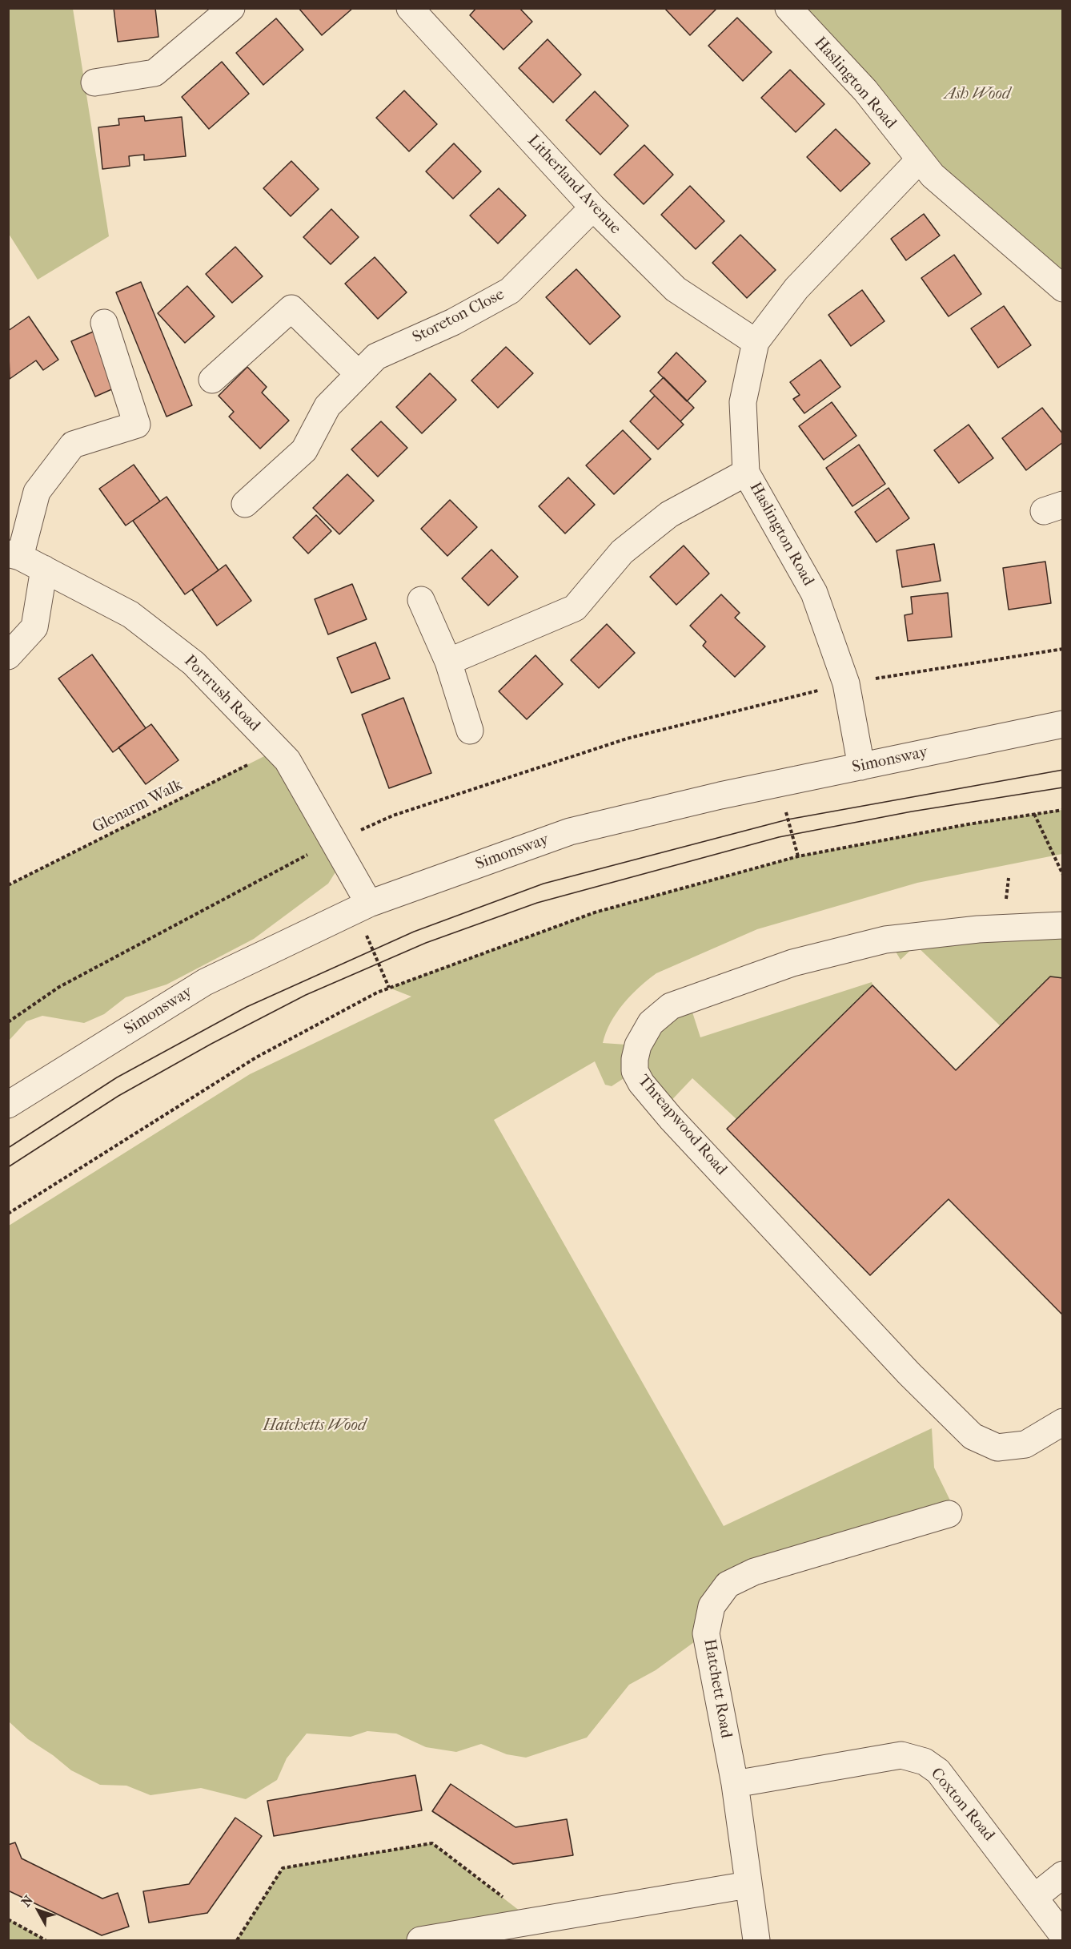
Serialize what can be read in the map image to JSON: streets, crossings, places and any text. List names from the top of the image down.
{
  "streets": {
    "street": [
      "Haslington Road",
      "Litherland Avenue",
      "Storeton Close",
      "Portrush Road",
      "Simonsway",
      "Threapwood Road",
      "Hatchett Road",
      "Coxton Road"
    ],
    "path": ["Glenarm Walk"]
  },
  "crossings": [
    ["Haslington Road", "Litherland Avenue"],
    ["Haslington Road", "Simonsway"],
    ["Litherland Avenue", "Storeton Close"],
    ["Portrush Road", "Simonsway"],
    ["Portrush Road", "Glenarm Walk"],
    ["Hatchett Road", "Coxton Road"]
  ],
  "parks": ["Ash Wood", "Hatchetts Wood"],
  "north": "top left"
}
